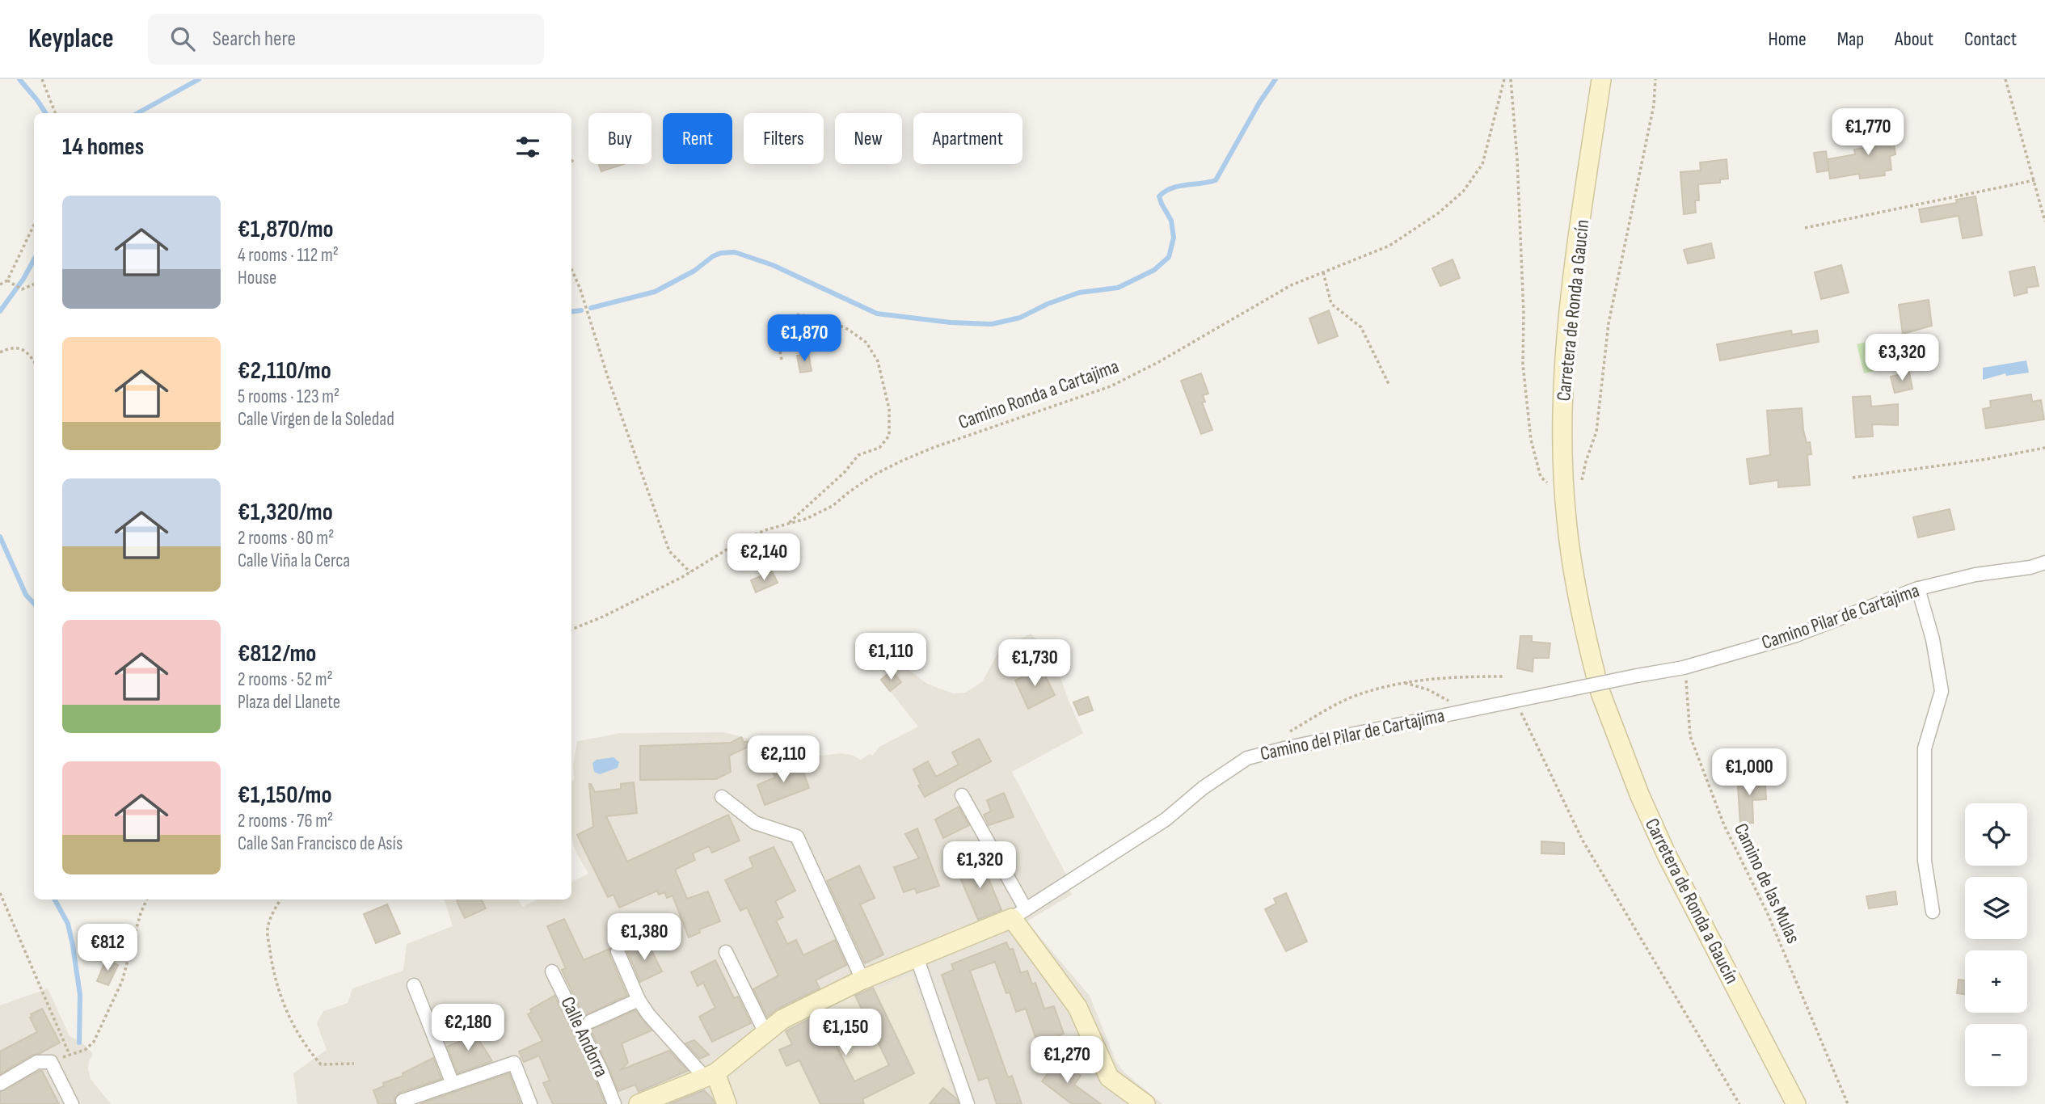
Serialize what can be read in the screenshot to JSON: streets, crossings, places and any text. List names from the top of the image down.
{
  "streets": {
    "main road": ["Carretera de Ronda a Gaucín"],
    "street": ["Camino Pilar de Cartajima", "Camino del Pilar de Cartajima", "Calle Andorra"],
    "path": ["Camino Ronda a Cartajima", "Camino de las Mulas"]
  },
  "crossings": [
    ["Camino Pilar de Cartajima", "Camino del Pilar de Cartajima"],
    ["Camino Pilar de Cartajima", "Camino de las Mulas"]
  ],
  "page": {
    "header": "Keyplace",
    "search": "Search here",
    "nav": [
      "Home",
      "Map",
      "About",
      "Contact"
    ],
    "price": [
      "€1,770",
      "€1,870",
      "€3,320",
      "€2,140",
      "€1,110",
      "€1,730",
      "€2,110",
      "€1,000",
      "€1,320",
      "€1,380",
      "€812",
      "€2,180",
      "€1,150",
      "€1,270"
    ],
    "chip": [
      "Buy",
      "Rent",
      "Filters",
      "New",
      "Apartment"
    ],
    "heading": "14 homes",
    "list": [
      {
        "name": "€1,870/mo",
        "note": "4 rooms · 112 m² · House"
      },
      {
        "name": "€2,110/mo",
        "note": "5 rooms · 123 m² · Calle Virgen de la Soledad"
      },
      {
        "name": "€1,320/mo",
        "note": "2 rooms · 80 m² · Calle Viña la Cerca"
      },
      {
        "name": "€812/mo",
        "note": "2 rooms · 52 m² · Plaza del Llanete"
      },
      {
        "name": "€1,150/mo",
        "note": "2 rooms · 76 m² · Calle San Francisco de Asís"
      }
    ],
    "map_buttons": ["+", "−"]
  }
}
